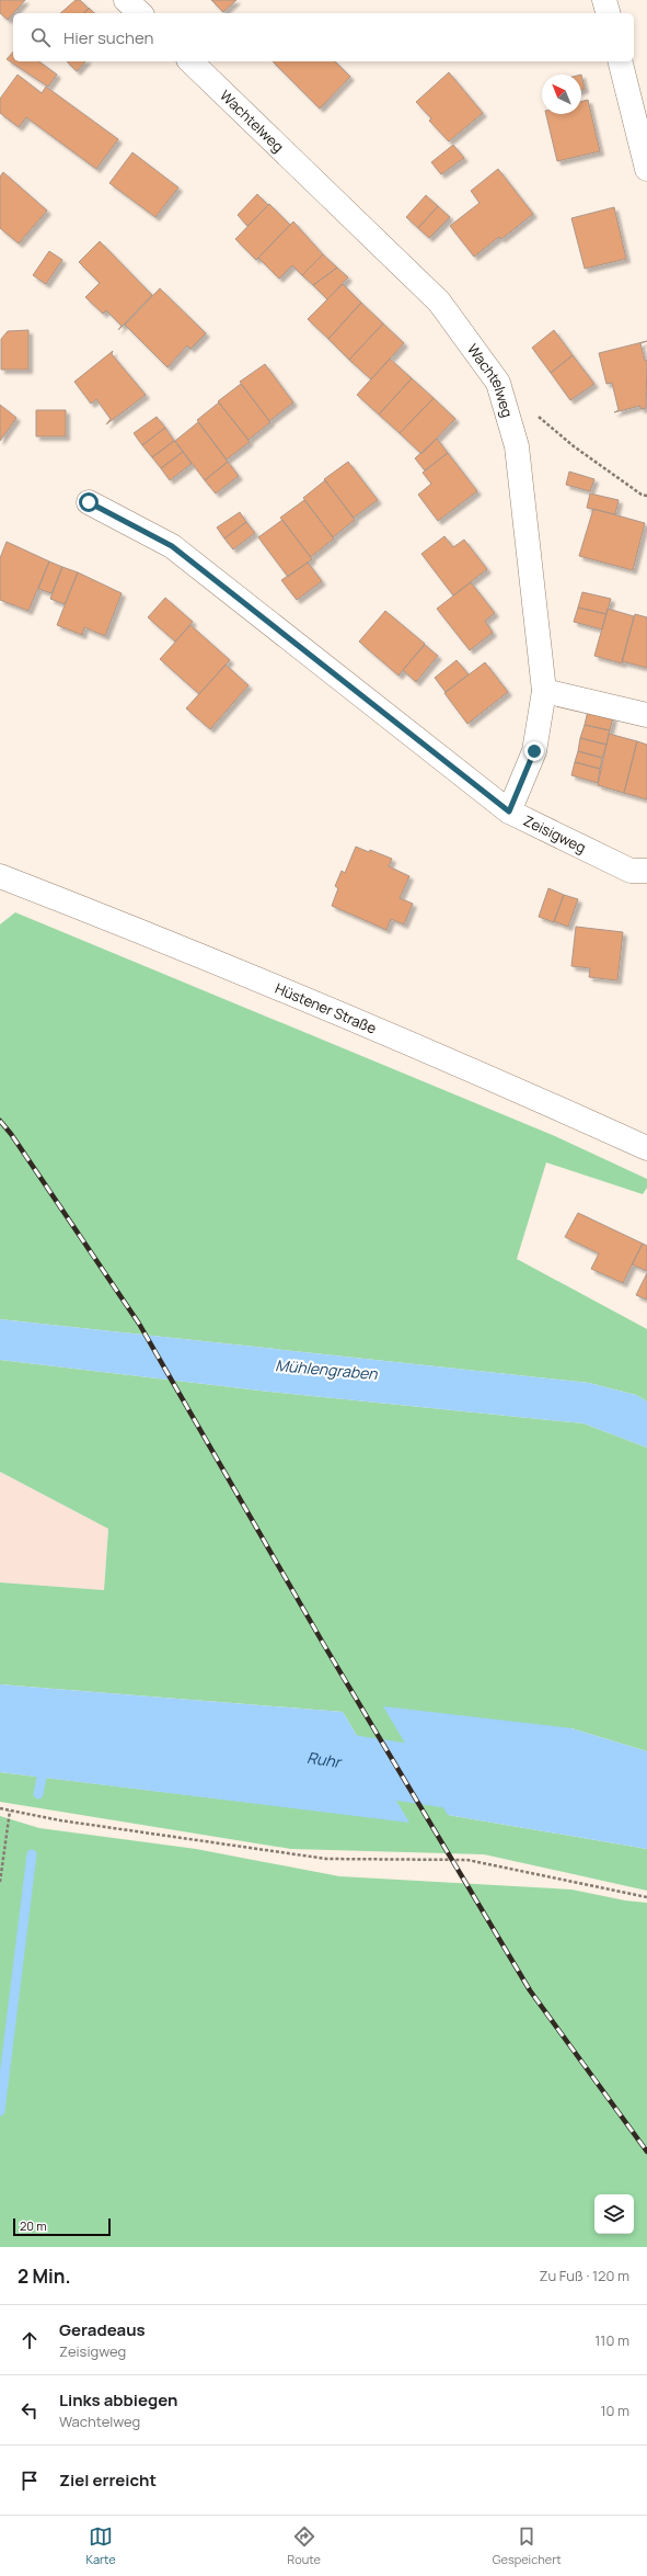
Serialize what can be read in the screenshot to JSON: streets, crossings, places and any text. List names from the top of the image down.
{
  "streets": {
    "street": ["Wachtelweg", "Zeisigweg", "Hüstener Straße"]
  },
  "crossings": [
    ["Wachtelweg", "Zeisigweg"]
  ],
  "water": ["Mühlengraben", "Ruhr"],
  "scale_bar": "20 m",
  "north": "top left",
  "page": {
    "search": "Hier suchen",
    "scale": "20 m",
    "heading": ["2 Min.", "Zu Fuß · 120 m"],
    "list": [
      ["Geradeaus", "Zeisigweg", "110 m"],
      ["Links abbiegen", "Wachtelweg", "10 m"],
      "Ziel erreicht"
    ],
    "nav": ["Karte", "Route", "Gespeichert"]
  }
}
